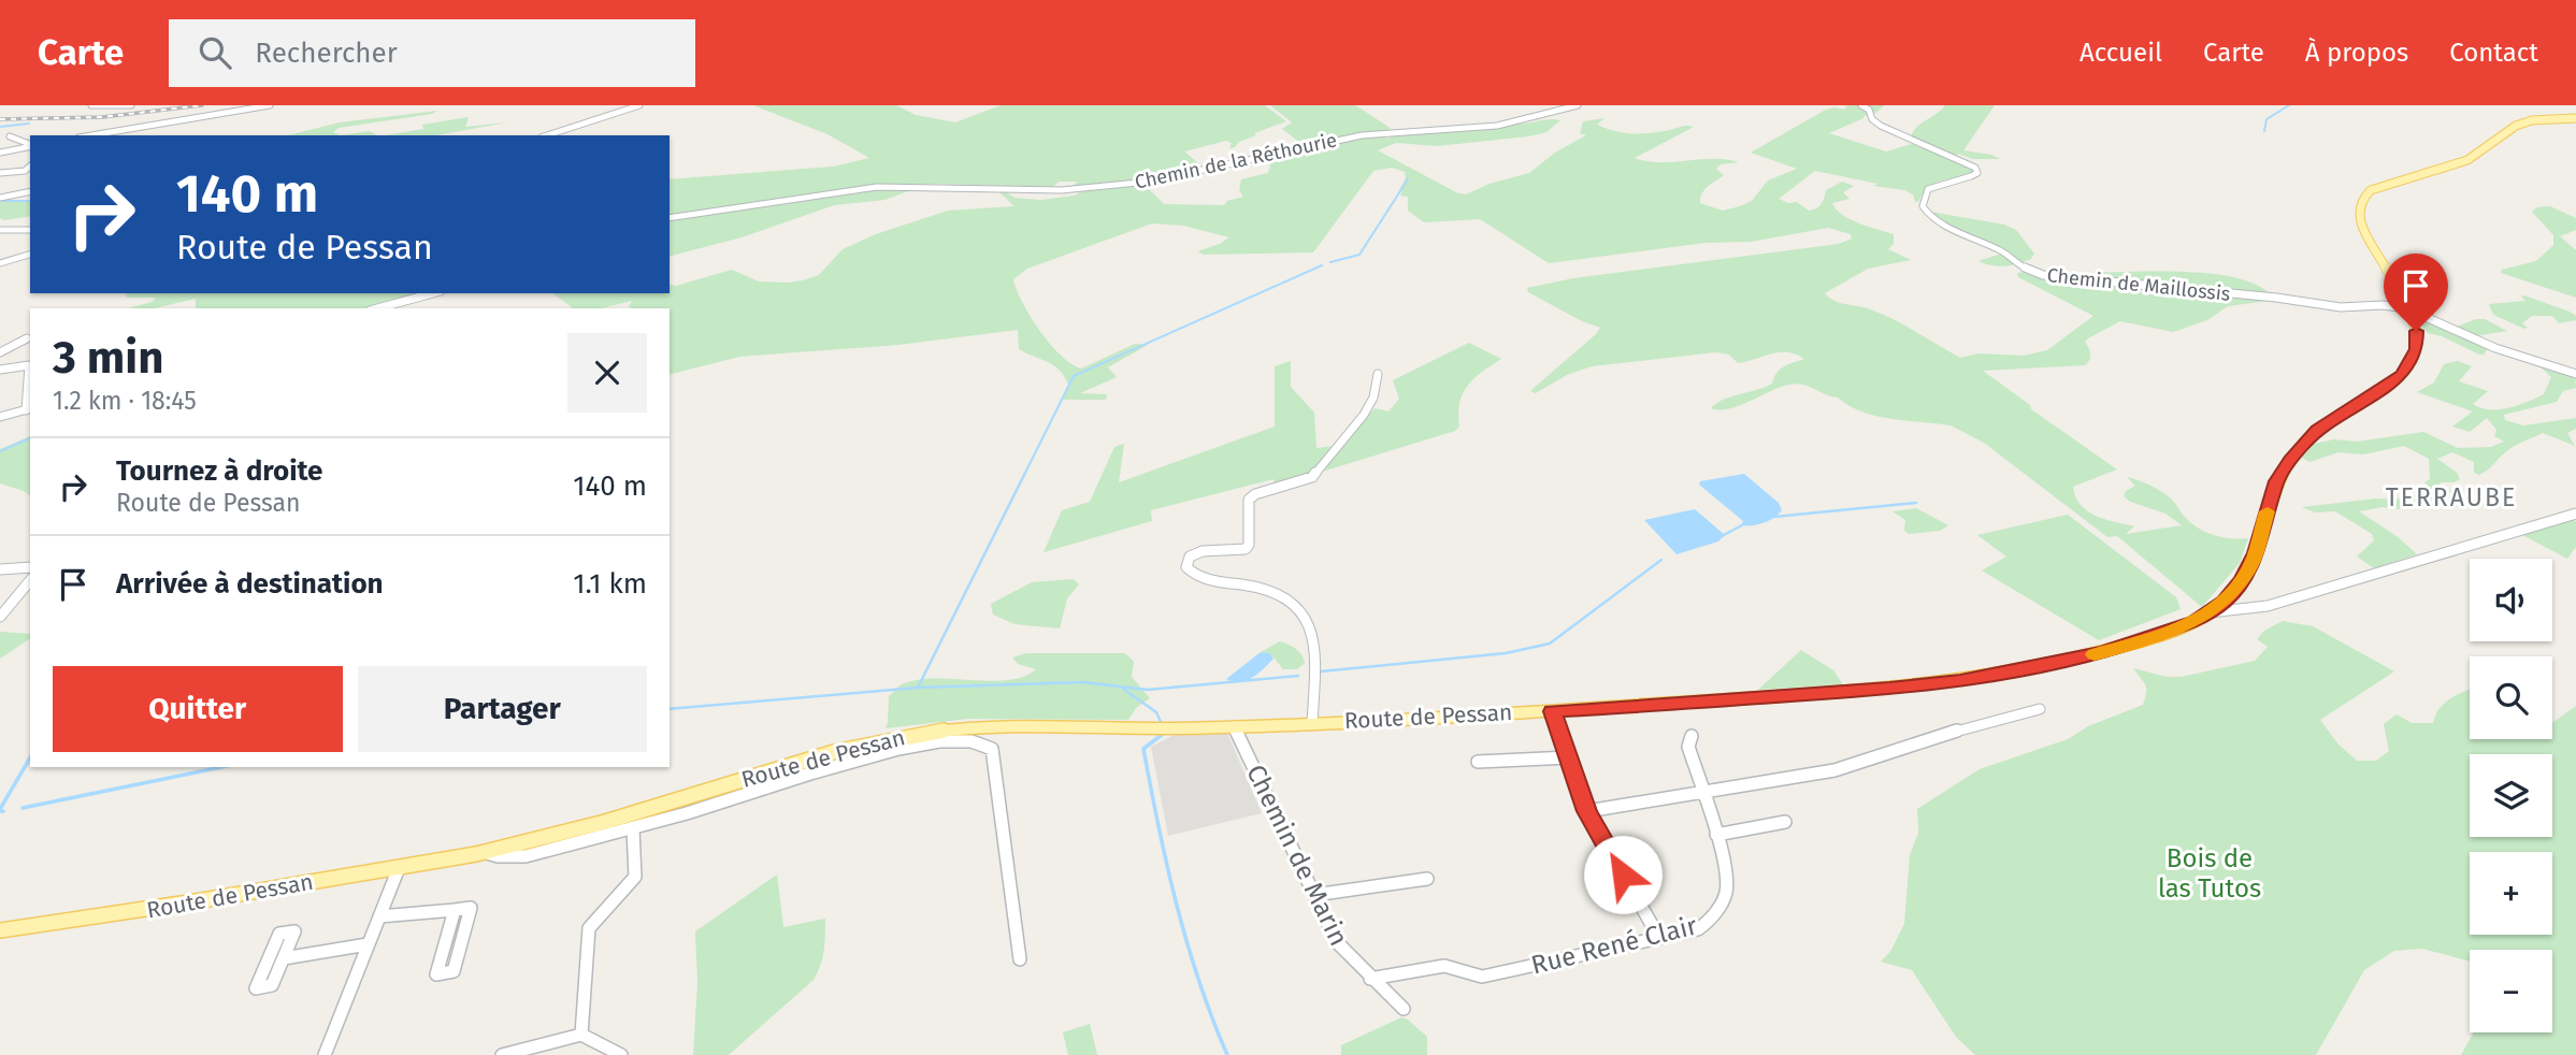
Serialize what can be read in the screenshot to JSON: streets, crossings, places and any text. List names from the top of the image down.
{
  "streets": {
    "main road": ["Route de Pessan"],
    "street": [
      "Chemin de la Réthourie",
      "Chemin de Maillossis",
      "Chemin de Marin",
      "Rue René Clair"
    ]
  },
  "crossings": [
    ["Chemin de Maillossis", "Route de Pessan"],
    ["Route de Pessan", "Chemin de Marin"],
    ["Chemin de Marin", "Rue René Clair"]
  ],
  "districts": ["TERRAUBE"],
  "parks": ["Bois de las Tutos"],
  "page": {
    "header": "Carte",
    "search": "Rechercher",
    "nav": [
      "Accueil",
      "Carte",
      "À propos",
      "Contact"
    ],
    "turn": ["140 m", "Route de Pessan"],
    "heading": ["3 min", "1.2 km · 18:45"],
    "list": [
      {
        "name": "Tournez à droite",
        "note": "Route de Pessan",
        "value": "140 m"
      },
      {
        "name": "Arrivée à destination",
        "value": "1.1 km"
      }
    ],
    "map_buttons": ["+", "−"],
    "buttons": ["Quitter", "Partager"]
  }
}
